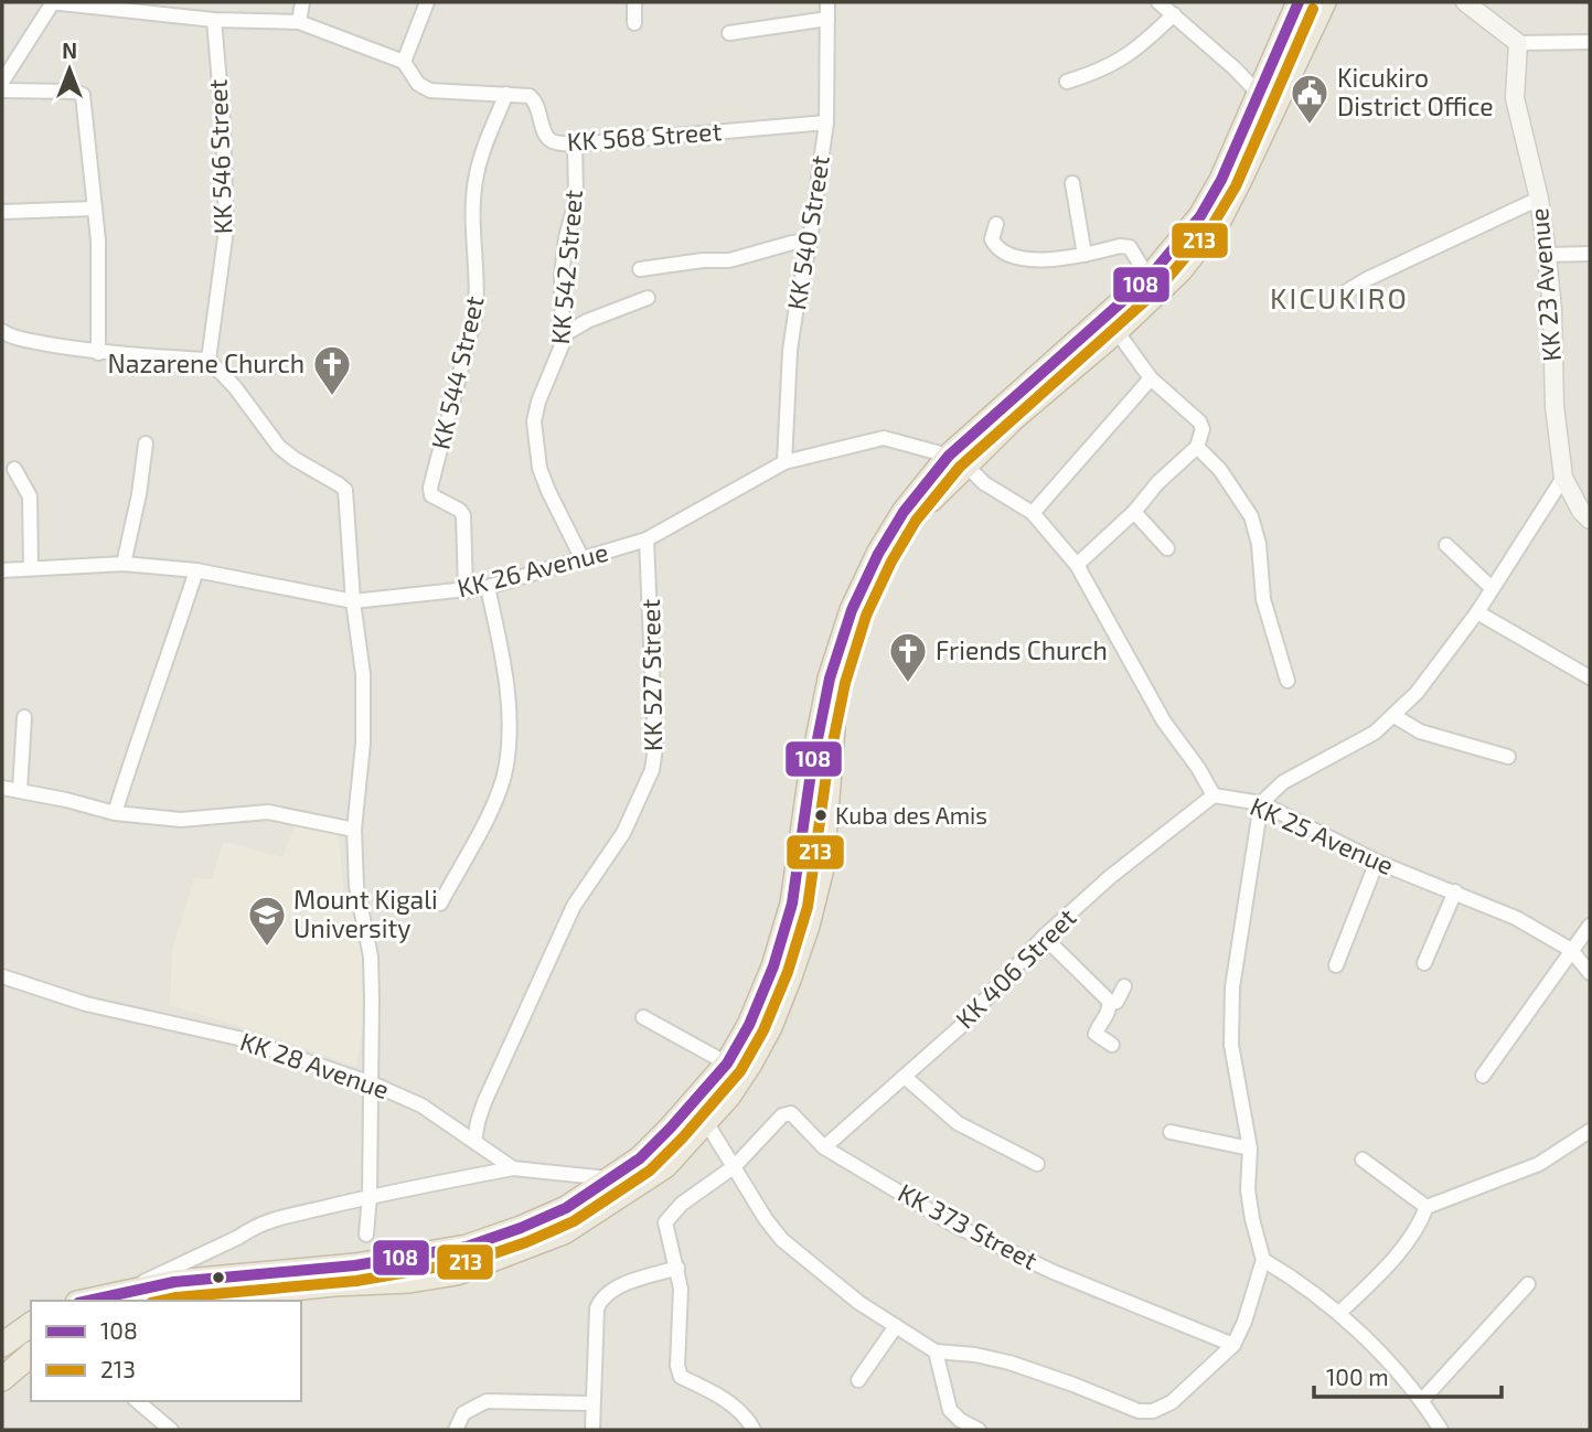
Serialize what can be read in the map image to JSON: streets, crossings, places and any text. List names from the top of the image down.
{
  "streets": {
    "main road": ["KK 23 Avenue"],
    "street": [
      "KK 568 Street",
      "KK 546 Street",
      "KK 540 Street",
      "KK 542 Street",
      "KK 544 Street",
      "KK 26 Avenue",
      "KK 527 Street",
      "KK 25 Avenue",
      "KK 406 Street",
      "KK 28 Avenue",
      "KK 373 Street"
    ]
  },
  "crossings": [
    ["KK 568 Street", "KK 546 Street"],
    ["KK 568 Street", "KK 540 Street"],
    ["KK 568 Street", "KK 542 Street"],
    ["KK 568 Street", "KK 544 Street"],
    ["KK 540 Street", "KK 26 Avenue"],
    ["KK 542 Street", "KK 26 Avenue"],
    ["KK 544 Street", "KK 26 Avenue"],
    ["KK 26 Avenue", "KK 527 Street"],
    ["KK 527 Street", "KK 28 Avenue"],
    ["KK 25 Avenue", "KK 406 Street"],
    ["KK 406 Street", "KK 373 Street"]
  ],
  "districts": ["KICUKIRO"],
  "places": {
    "public building": ["Kicukiro District Office"],
    "church": ["Nazarene Church", "Friends Church"],
    "other": ["Kuba des Amis"],
    "school or university": ["Mount Kigali University"]
  },
  "lines": ["transit line 108", "transit line 213"],
  "legend": ["108", "213"],
  "scale_bar": "100 m",
  "north": "top"
}
